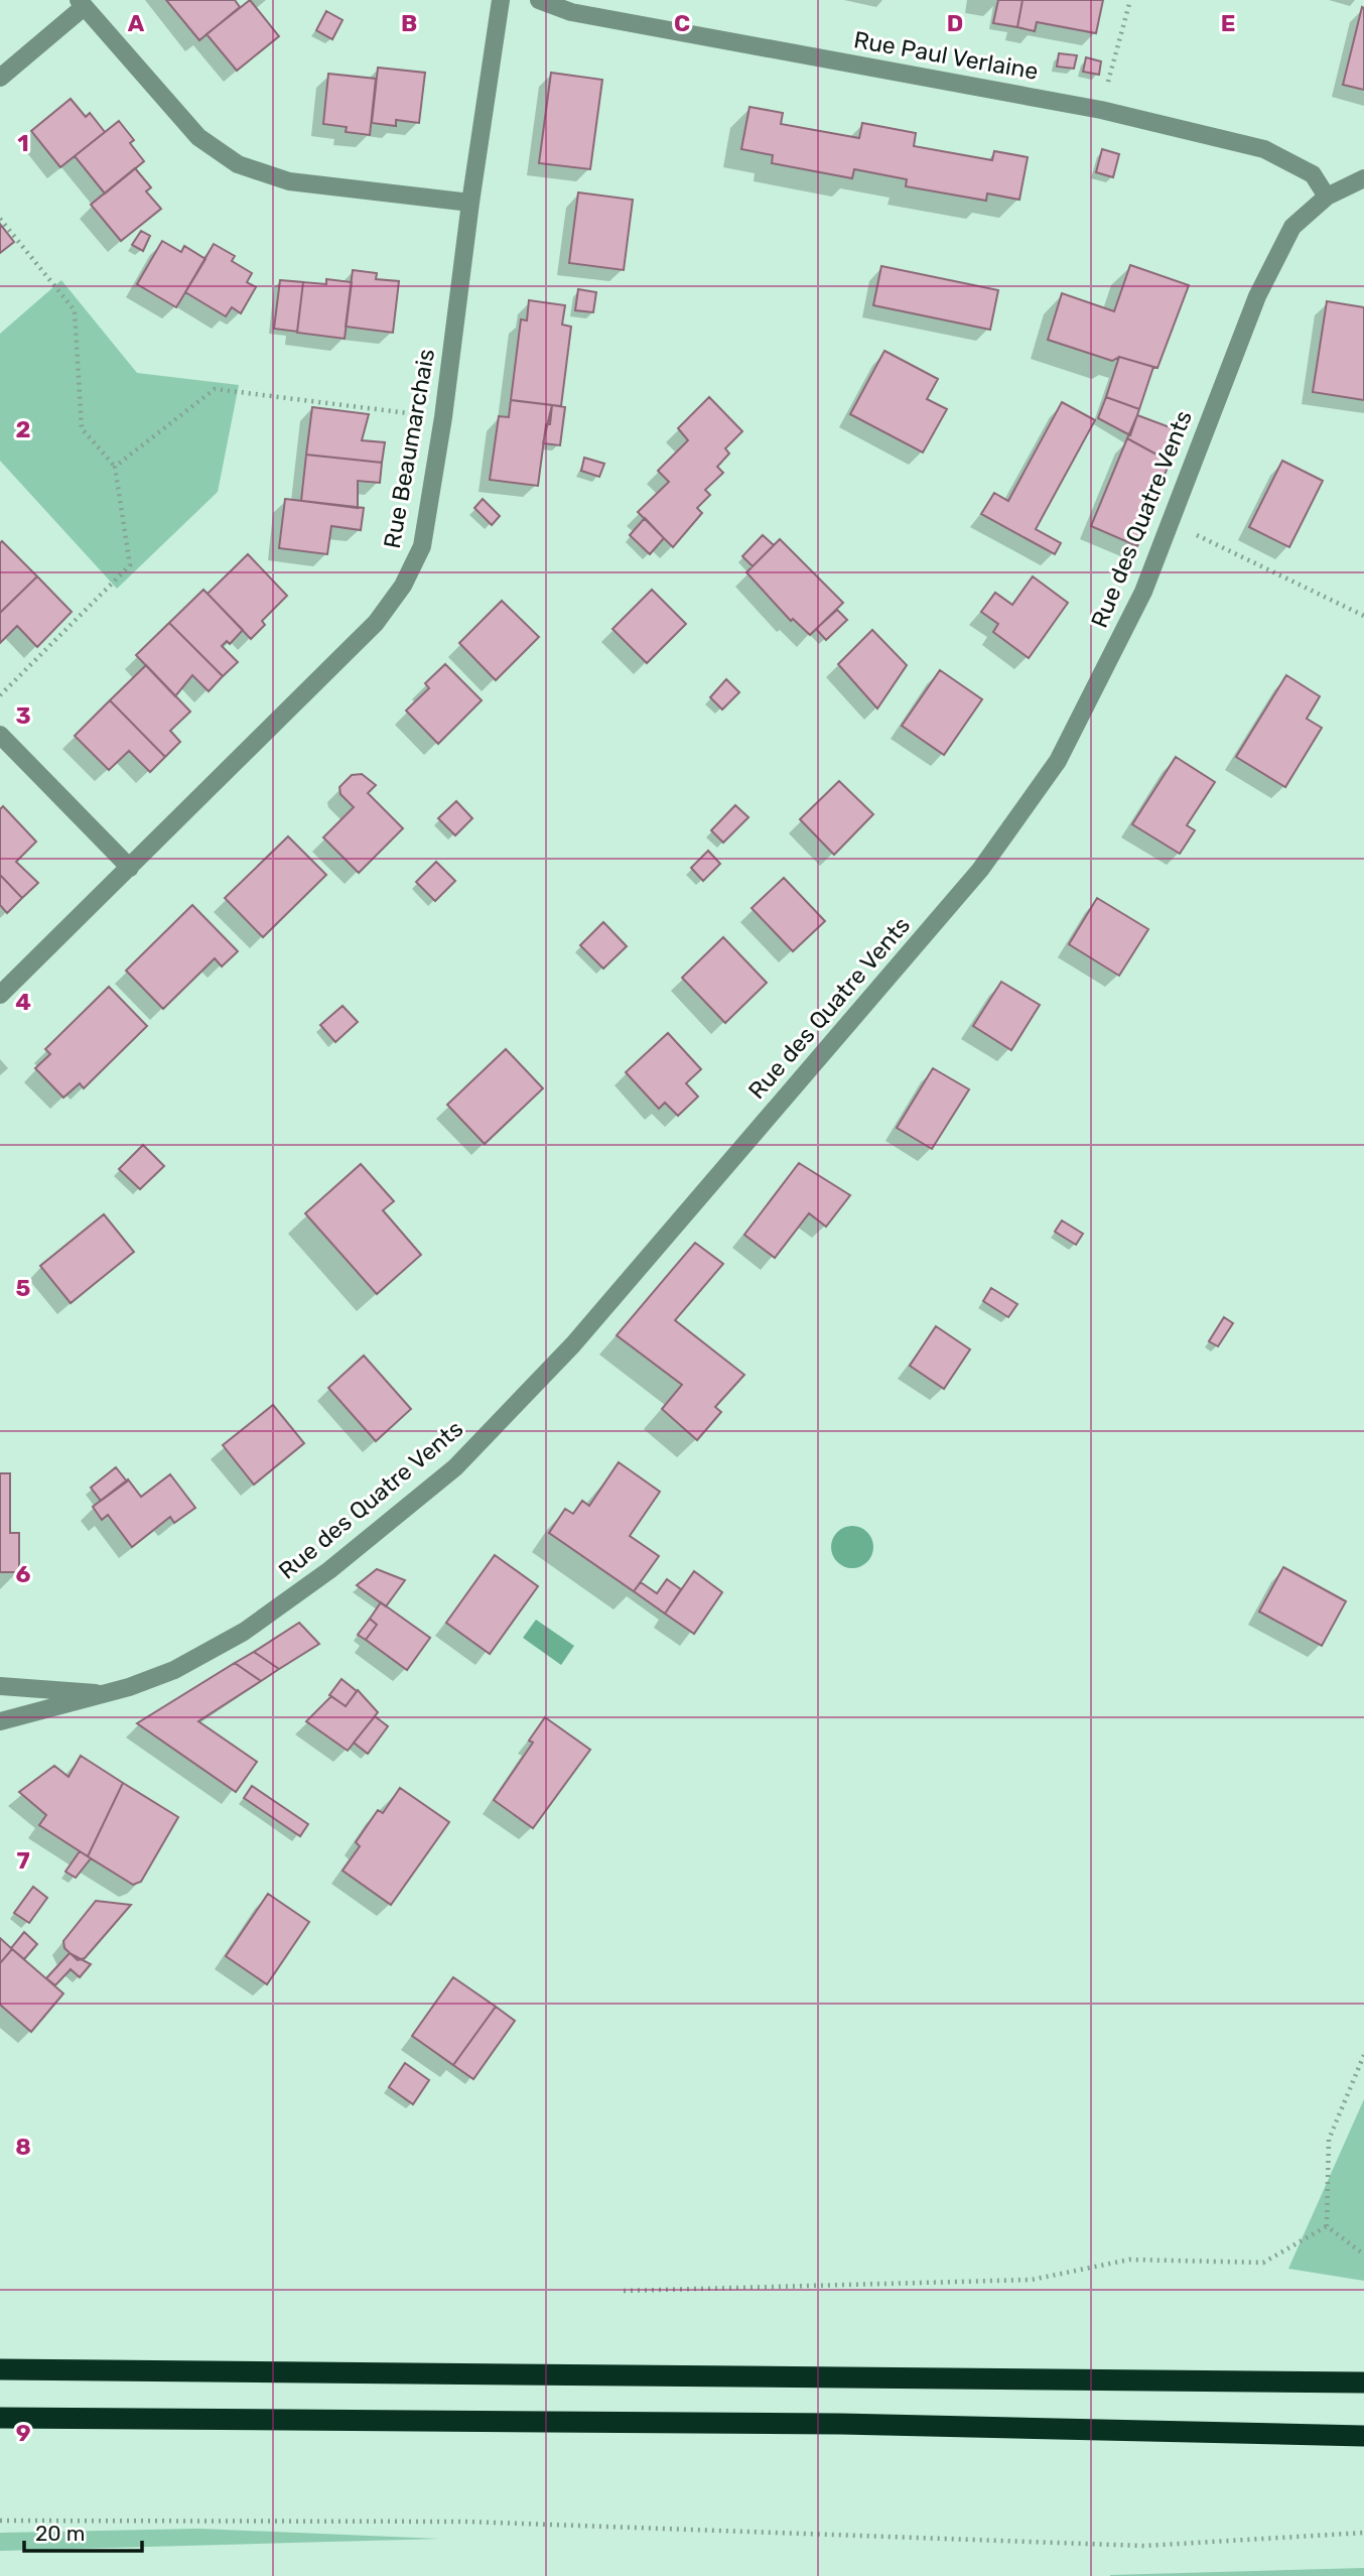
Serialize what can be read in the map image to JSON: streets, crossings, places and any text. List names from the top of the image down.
{
  "streets": {
    "street": ["Rue Paul Verlaine", "Rue Beaumarchais", "Rue des Quatre Vents"]
  },
  "crossings": [
    ["Rue Paul Verlaine", "Rue des Quatre Vents"]
  ],
  "scale_bar": "20 m",
  "grid": {
    "columns": [
      "A",
      "B",
      "C",
      "D",
      "E"
    ],
    "rows": [
      "1",
      "2",
      "3",
      "4",
      "5",
      "6",
      "7",
      "8",
      "9"
    ]
  }
}
